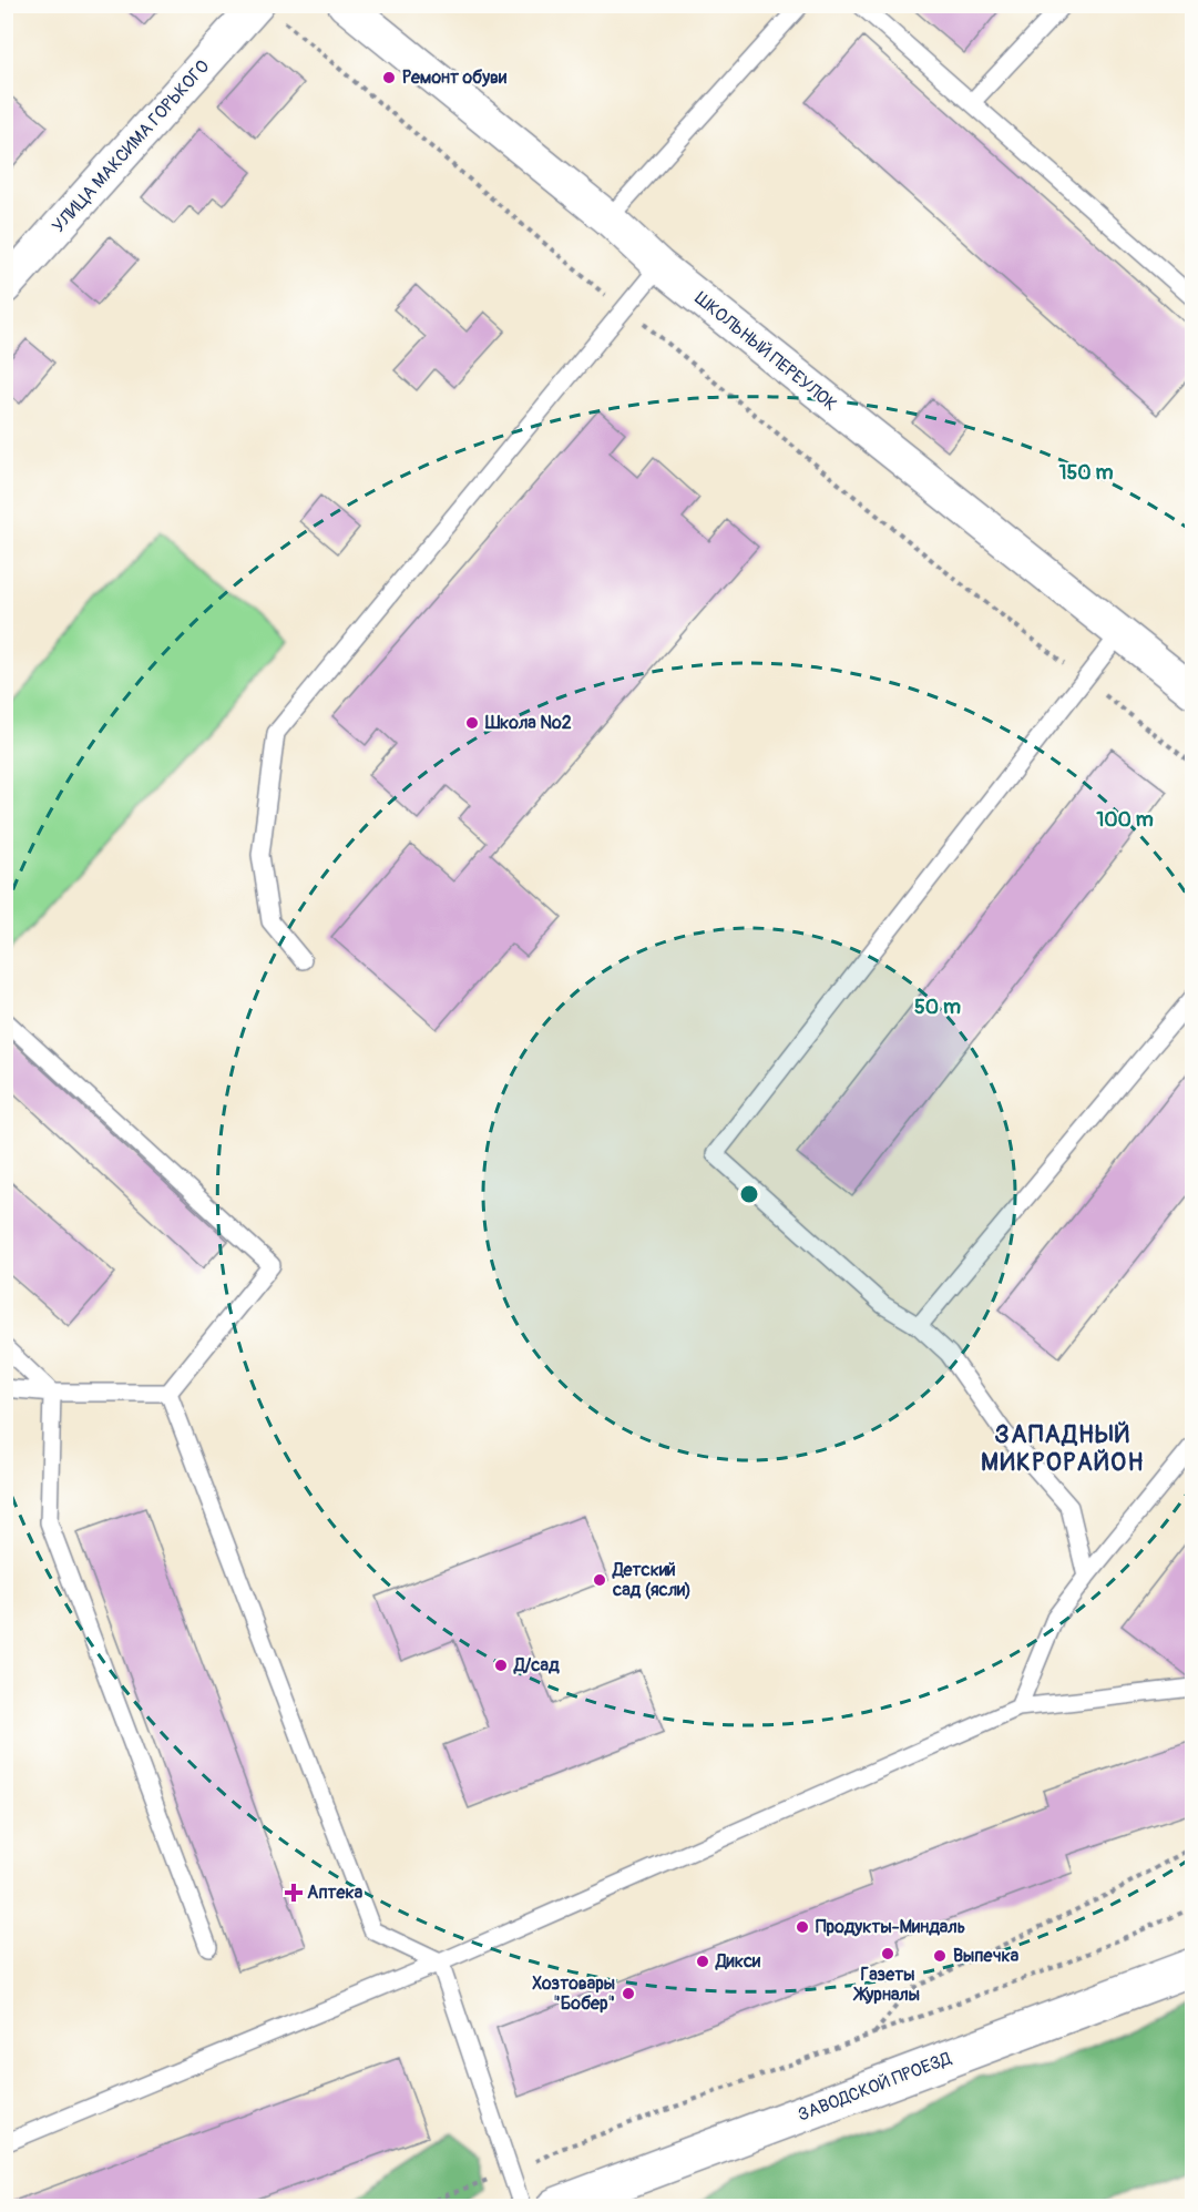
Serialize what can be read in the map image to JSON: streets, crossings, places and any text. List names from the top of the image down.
{
  "streets": {
    "street": ["УЛИЦА МАКСИМА ГОРЬКОГО", "ШКОЛЬНЫЙ ПЕРЕУЛОК", "ЗАВОДСКОЙ ПРОЕЗД"]
  },
  "districts": ["ЗАПАДНЫЙ МИКРОРАЙОН"],
  "places": {
    "other": [
      "Ремонт обуви",
      "Школа №2",
      "Детский сад (ясли)",
      "Д/сад",
      "Продукты-Миндаль",
      "Газеты Журналы",
      "Выпечка",
      "Дикси",
      "Хозтовары \"Бобер\""
    ],
    "health": ["Аптека"]
  },
  "rings": ["150 m", "100 m", "50 m"]
}
